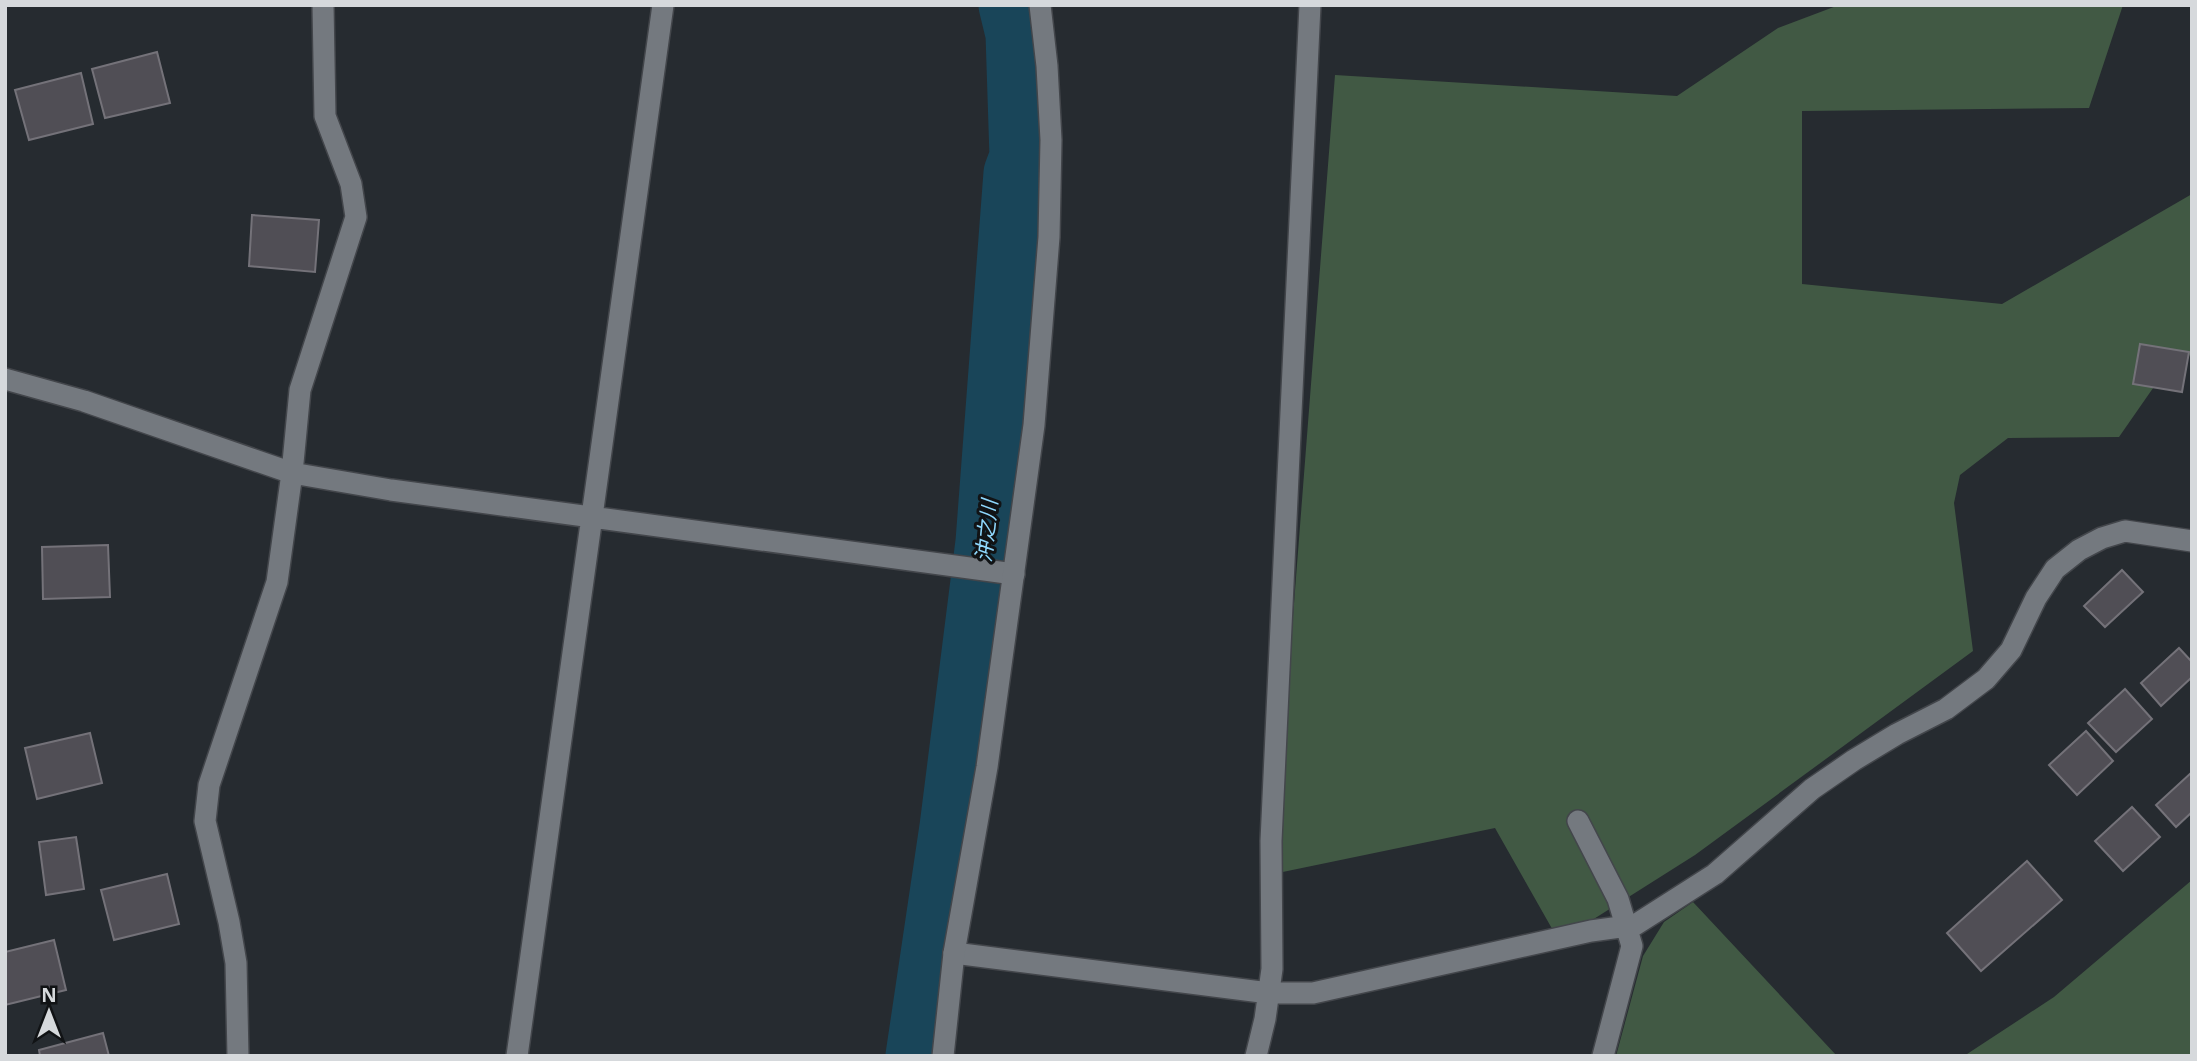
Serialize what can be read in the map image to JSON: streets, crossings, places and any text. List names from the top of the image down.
{
  "water": ["沖之川"],
  "north": "top"
}
